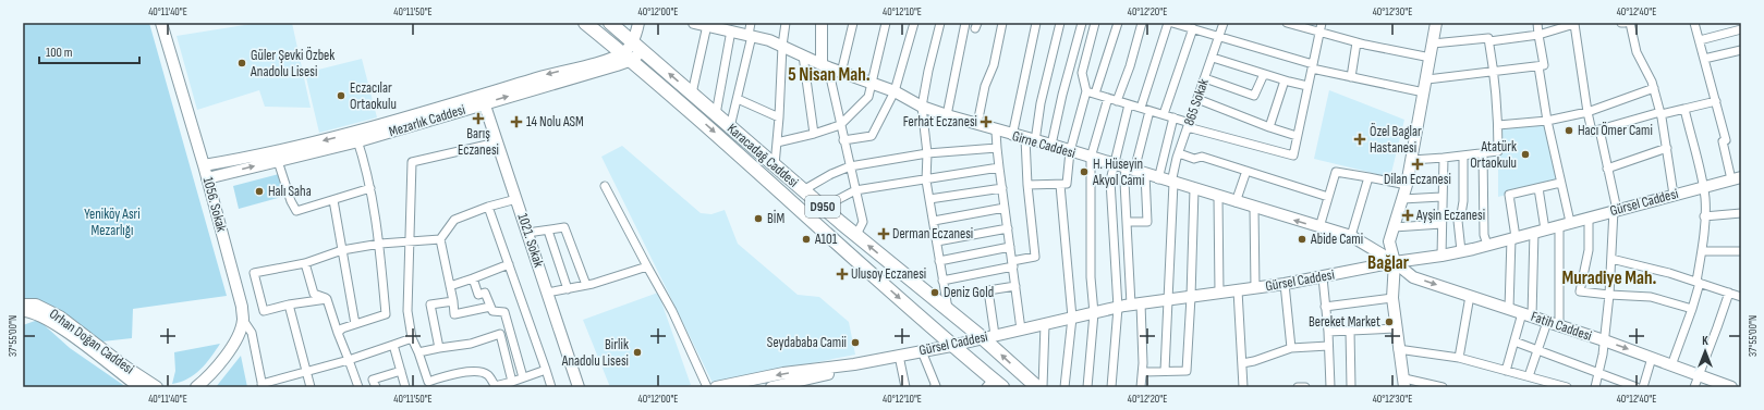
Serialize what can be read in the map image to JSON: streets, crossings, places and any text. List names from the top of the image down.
{
  "streets": {
    "highway": ["Karacadağ Caddesi", "D950"],
    "street": [
      "865 Sokak",
      "Mezarlık Caddesi",
      "Girne Caddesi",
      "Gürsel Caddesi",
      "1056. Sokak",
      "1021. Sokak",
      "Fatih Caddesi",
      "Orhan Doğan Caddesi"
    ]
  },
  "crossings": [
    ["865 Sokak", "Girne Caddesi"],
    ["865 Sokak", "Gürsel Caddesi"],
    ["Mezarlık Caddesi", "Karacadağ Caddesi"],
    ["Mezarlık Caddesi", "1056. Sokak"],
    ["Mezarlık Caddesi", "1021. Sokak"],
    ["Girne Caddesi", "Gürsel Caddesi"],
    ["Girne Caddesi", "Fatih Caddesi"],
    ["Karacadağ Caddesi", "Gürsel Caddesi"],
    ["Gürsel Caddesi", "Fatih Caddesi"]
  ],
  "districts": ["5 Nisan Mah.", "Bağlar", "Muradiye Mah."],
  "parks": ["Yeniköy Asri Mezarlığı"],
  "places": {
    "other": [
      "Güler Şevki Özbek Anadolu Lisesi",
      "Eczacılar Ortaokulu",
      "Hacı Ömer Cami",
      "Atatürk Ortaokulu",
      "H. Hüseyin Akyol Cami",
      "Halı Saha",
      "BİM",
      "A101",
      "Abide Cami",
      "Deniz Gold",
      "Bereket Market",
      "Seydababa Camii",
      "Birlik Anadolu Lisesi"
    ],
    "health": [
      "Barış Eczanesi",
      "14 Nolu ASM",
      "Ferhat Eczanesi",
      "Özel Baglar Hastanesi",
      "Dilan Eczanesi",
      "Ayşin Eczanesi",
      "Derman Eczanesi",
      "Ulusoy Eczanesi"
    ]
  },
  "scale_bar": "100 m",
  "north": "top",
  "coordinates": [
    "40°11'40\"E",
    "40°11'50\"E",
    "40°12'00\"E",
    "40°12'10\"E",
    "40°12'20\"E",
    "40°12'30\"E",
    "40°12'40\"E",
    "37°55'00\"N"
  ]
}
